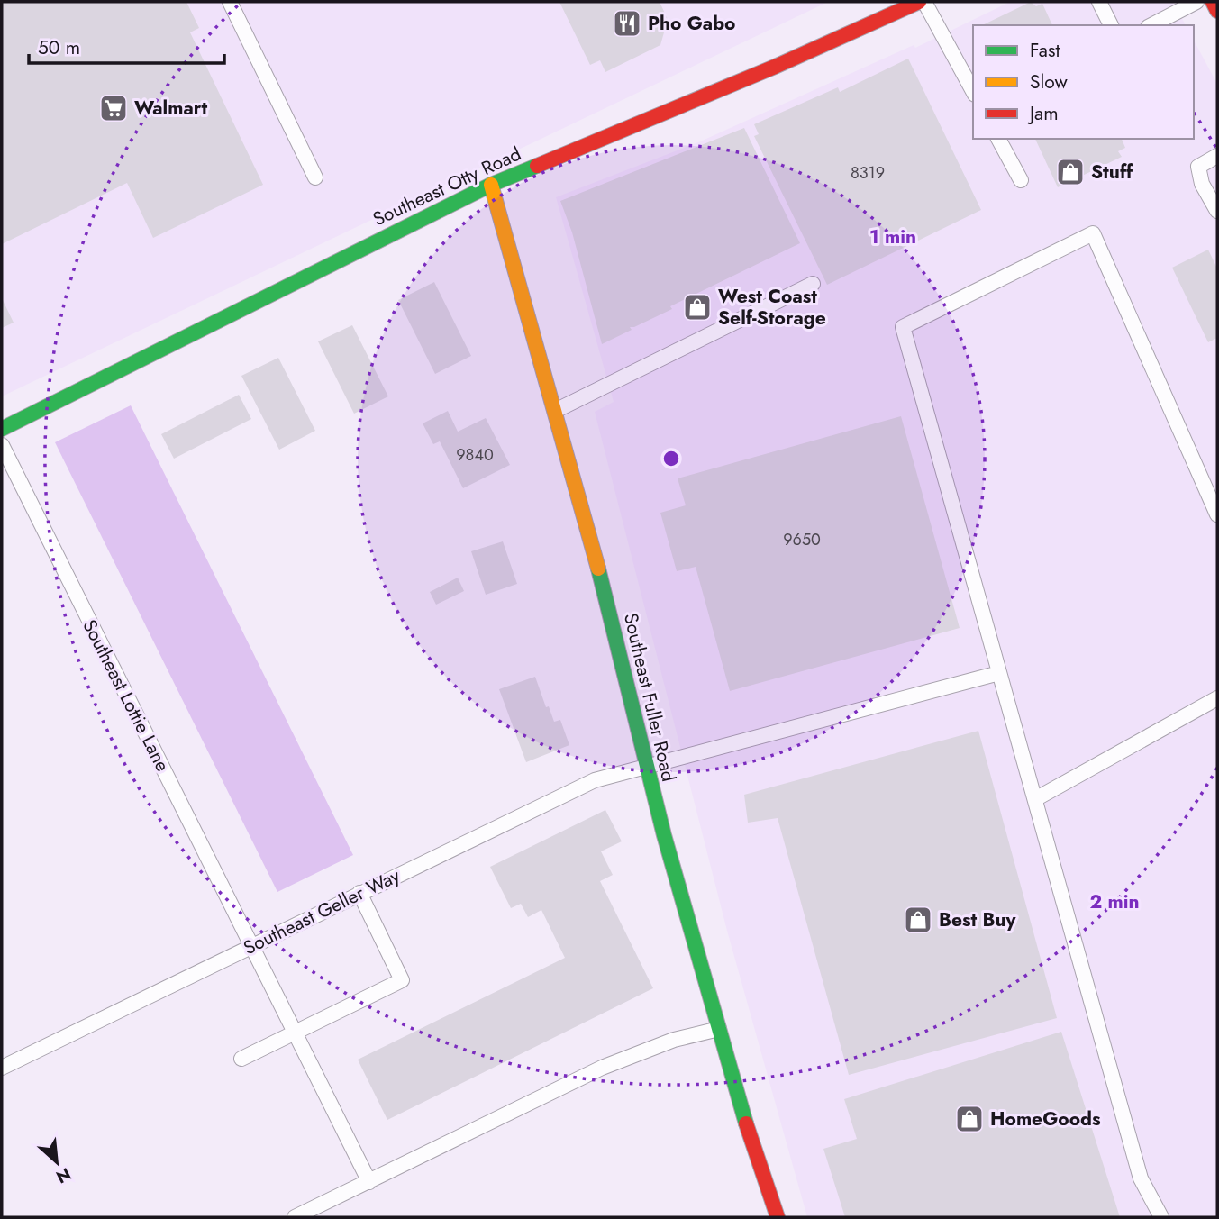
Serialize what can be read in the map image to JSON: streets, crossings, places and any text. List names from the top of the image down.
{
  "streets": {
    "street": ["Southeast Otty Road", "Southeast Fuller Road"],
    "lane": ["Southeast Lottie Lane", "Southeast Geller Way"]
  },
  "crossings": [
    ["Southeast Otty Road", "Southeast Fuller Road"],
    ["Southeast Lottie Lane", "Southeast Geller Way"],
    ["Southeast Fuller Road", "Southeast Geller Way"]
  ],
  "places": {
    "restaurant": ["Pho Gabo"],
    "supermarket": ["Walmart"],
    "shop": [
      "Stuff",
      "West Coast Self-Storage",
      "Best Buy",
      "HomeGoods"
    ]
  },
  "house_numbers": ["8319", "9840", "9650"],
  "legend": ["Fast", "Slow", "Jam"],
  "scale_bar": "50 m",
  "north": "bottom right",
  "rings": ["1 min", "2 min"]
}
